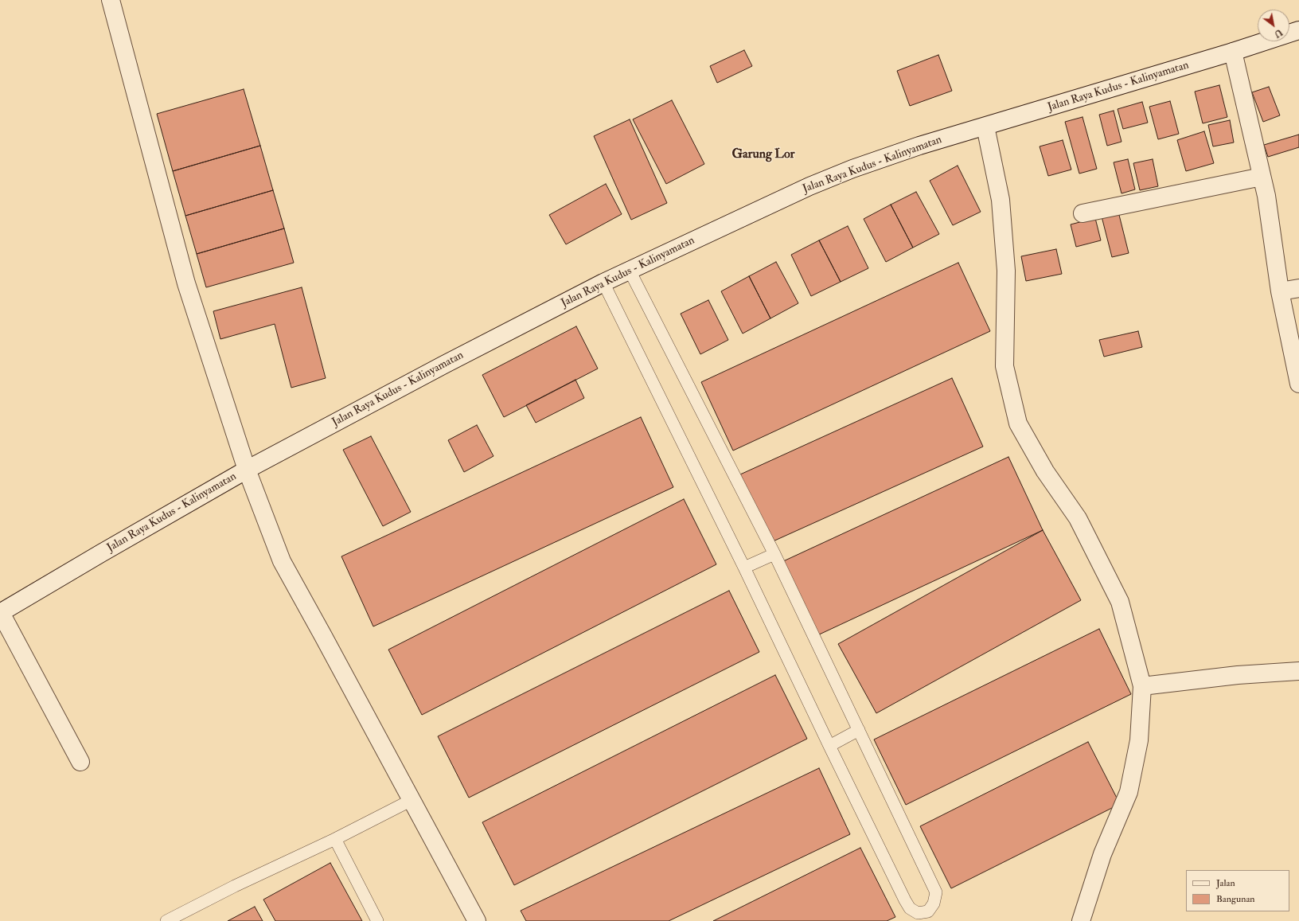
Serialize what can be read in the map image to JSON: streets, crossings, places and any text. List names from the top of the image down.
{
  "streets": {
    "street": ["Jalan Raya Kudus - Kalinyamatan"]
  },
  "districts": ["Garung Lor"],
  "legend": ["Jalan", "Bangunan"],
  "north": "bottom right"
}
